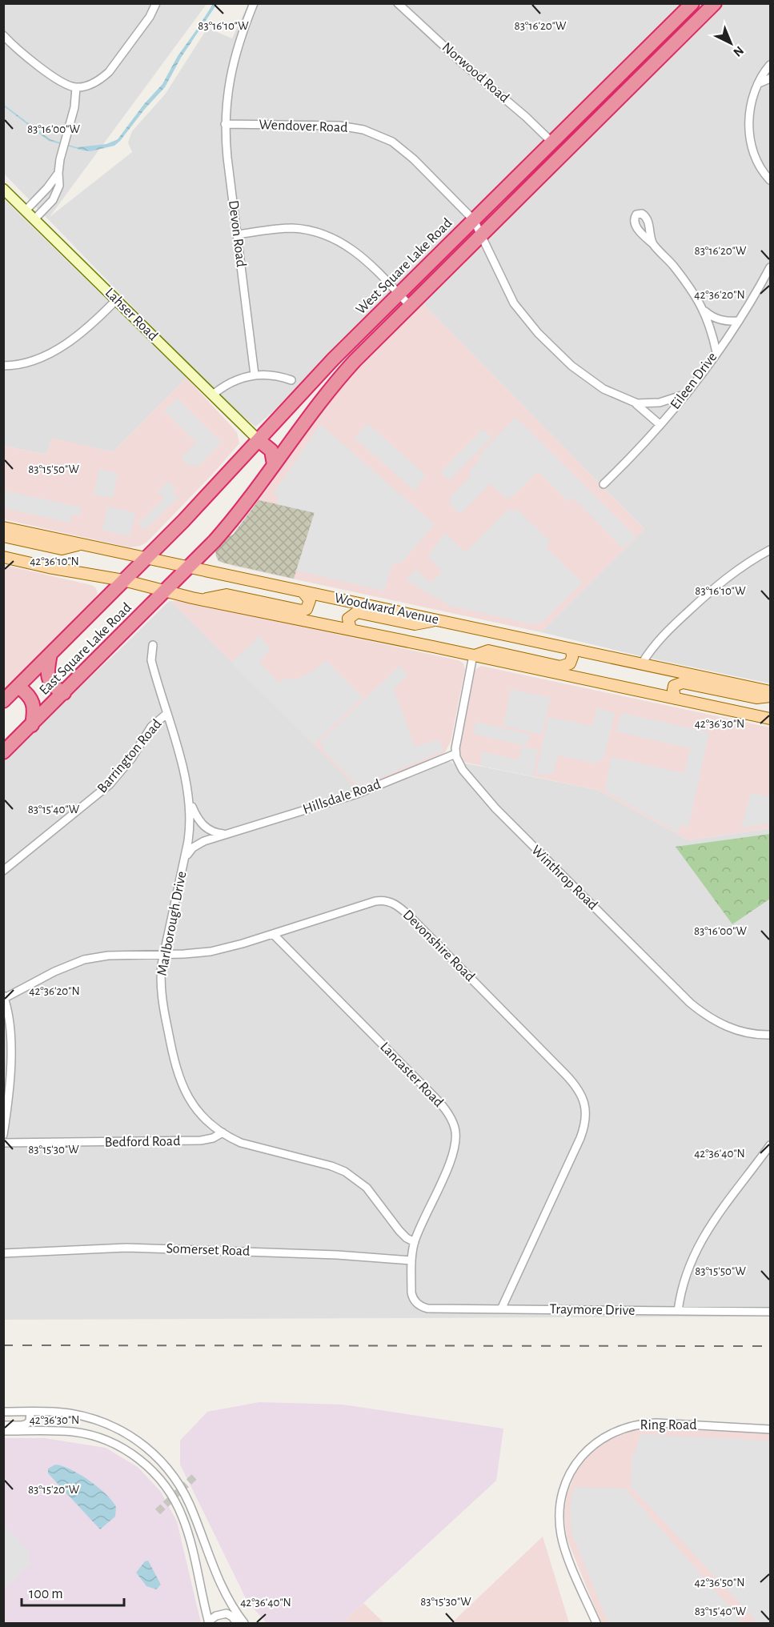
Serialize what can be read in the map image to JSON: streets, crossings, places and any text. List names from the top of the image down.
{
  "streets": {
    "highway": ["West Square Lake Road", "East Square Lake Road"],
    "main road": ["Woodward Avenue"],
    "street": [
      "Norwood Road",
      "Wendover Road",
      "Devon Road",
      "Lahser Road",
      "Eileen Drive",
      "Barrington Road",
      "Hillsdale Road",
      "Winthrop Road",
      "Marlborough Drive",
      "Devonshire Road",
      "Lancaster Road",
      "Bedford Road",
      "Somerset Road",
      "Traymore Drive",
      "Ring Road"
    ]
  },
  "crossings": [
    ["Norwood Road", "West Square Lake Road"],
    ["Wendover Road", "Devon Road"],
    ["Wendover Road", "West Square Lake Road"],
    ["West Square Lake Road", "Lahser Road"],
    ["West Square Lake Road", "Woodward Avenue"],
    ["West Square Lake Road", "East Square Lake Road"],
    ["Woodward Avenue", "East Square Lake Road"],
    ["Barrington Road", "Marlborough Drive"],
    ["Hillsdale Road", "Winthrop Road"],
    ["Hillsdale Road", "Marlborough Drive"],
    ["Marlborough Drive", "Devonshire Road"],
    ["Marlborough Drive", "Lancaster Road"],
    ["Marlborough Drive", "Bedford Road"],
    ["Devonshire Road", "Lancaster Road"],
    ["Devonshire Road", "Traymore Drive"],
    ["Lancaster Road", "Somerset Road"],
    ["Lancaster Road", "Traymore Drive"]
  ],
  "scale_bar": "100 m",
  "north": "bottom right",
  "coordinates": [
    "83°16'10\"W",
    "83°16'20\"W",
    "83°16'00\"W",
    "42°36'20\"N",
    "83°15'50\"W",
    "42°36'10\"N",
    "42°36'30\"N",
    "83°15'40\"W",
    "83°15'30\"W",
    "42°36'40\"N",
    "83°15'20\"W",
    "42°36'50\"N"
  ]
}
